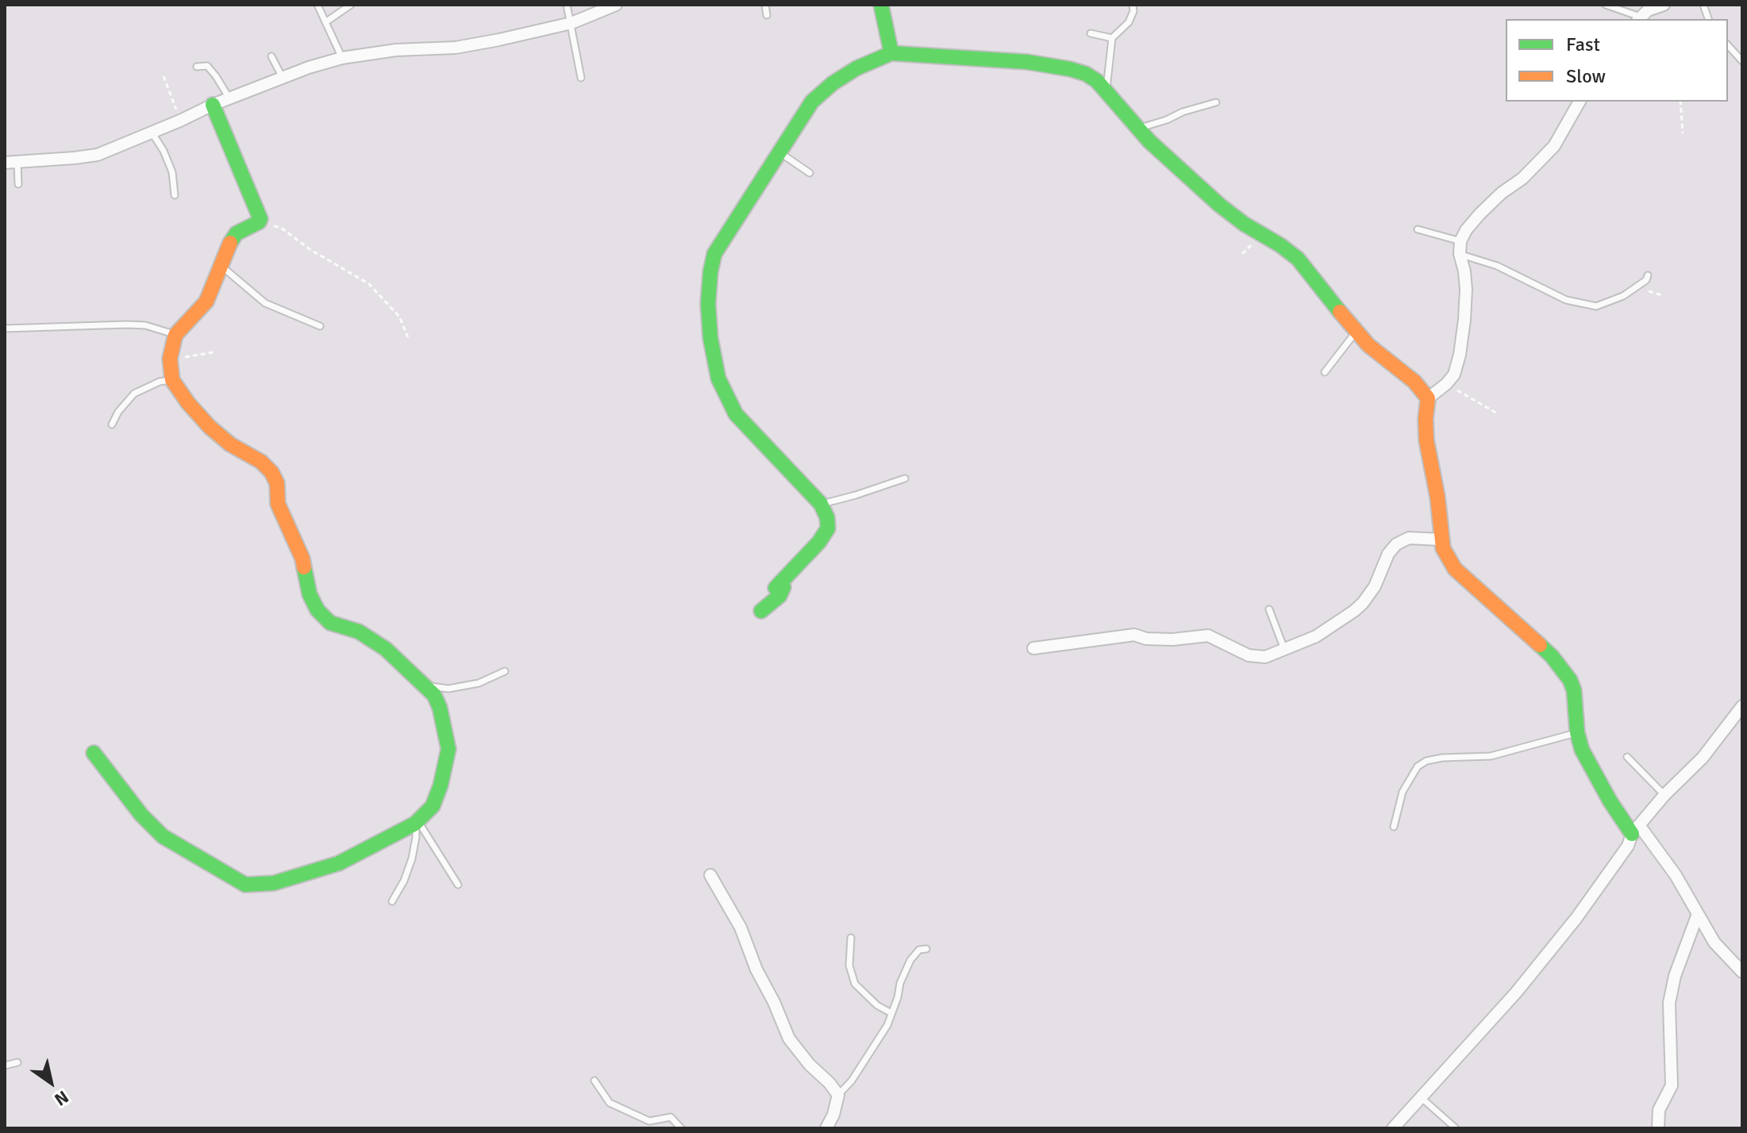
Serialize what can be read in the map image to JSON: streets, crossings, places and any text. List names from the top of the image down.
{
  "legend": ["Fast", "Slow"],
  "north": "bottom right"
}
